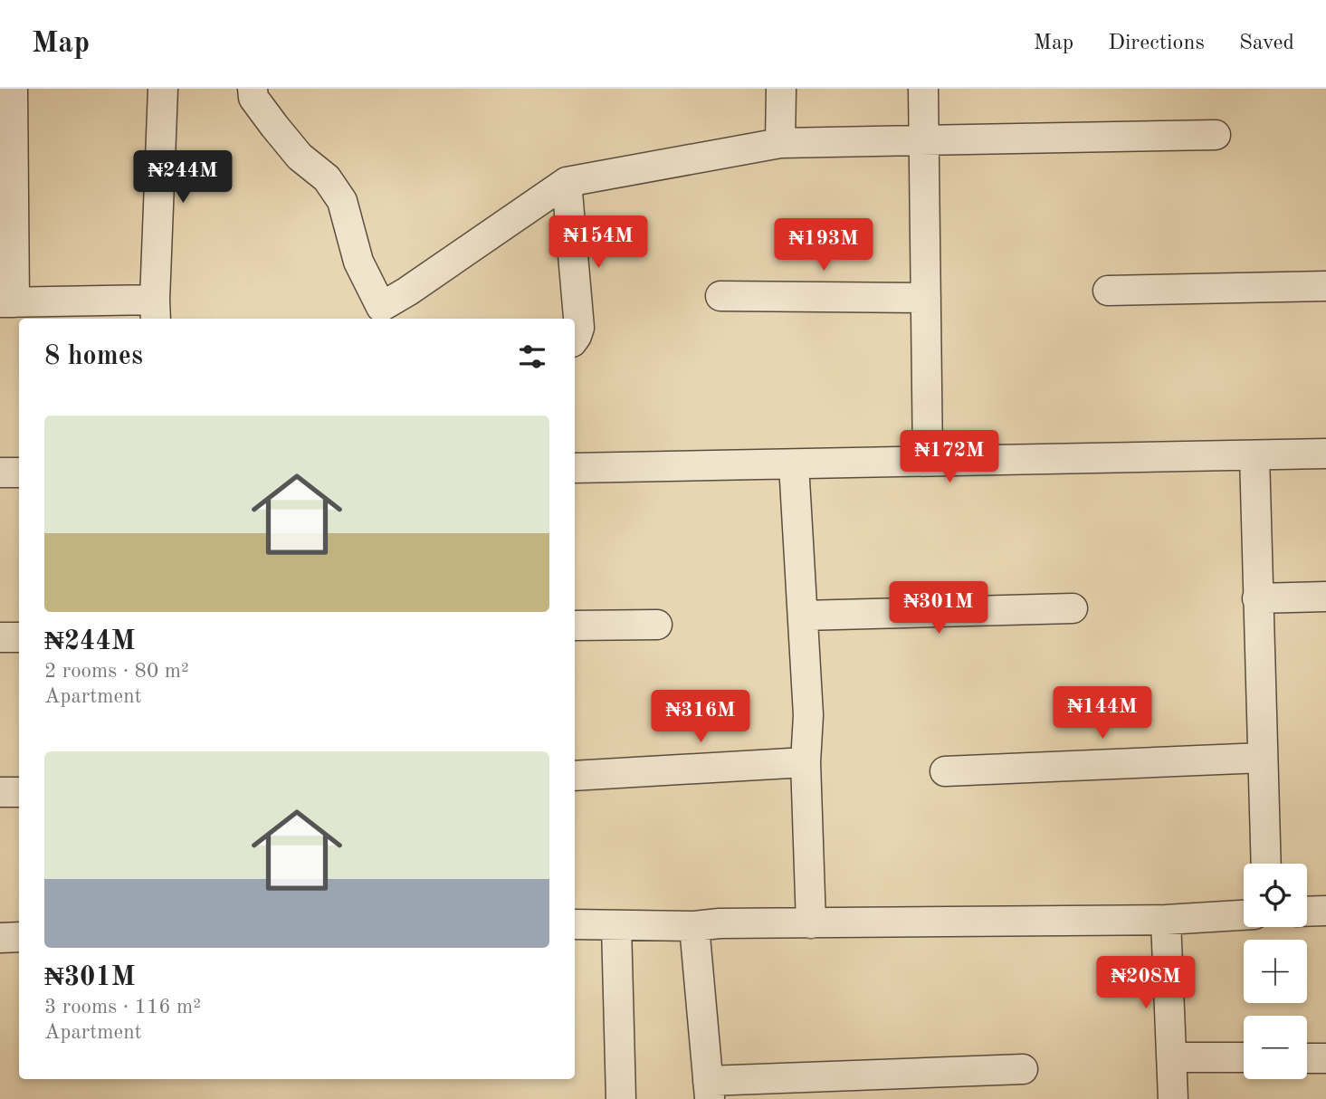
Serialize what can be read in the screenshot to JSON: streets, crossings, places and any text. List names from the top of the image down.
{
  "page": {
    "header": "Map",
    "nav": ["Map", "Directions", "Saved"],
    "price": [
      "₦244M",
      "₦154M",
      "₦193M",
      "₦172M",
      "₦301M",
      "₦144M",
      "₦316M",
      "₦208M"
    ],
    "heading": "8 homes",
    "list": [
      {
        "name": "₦244M",
        "note": "2 rooms · 80 m² · Apartment"
      },
      {
        "name": "₦301M",
        "note": "3 rooms · 116 m² · Apartment"
      }
    ],
    "map_buttons": ["+", "−"]
  }
}
